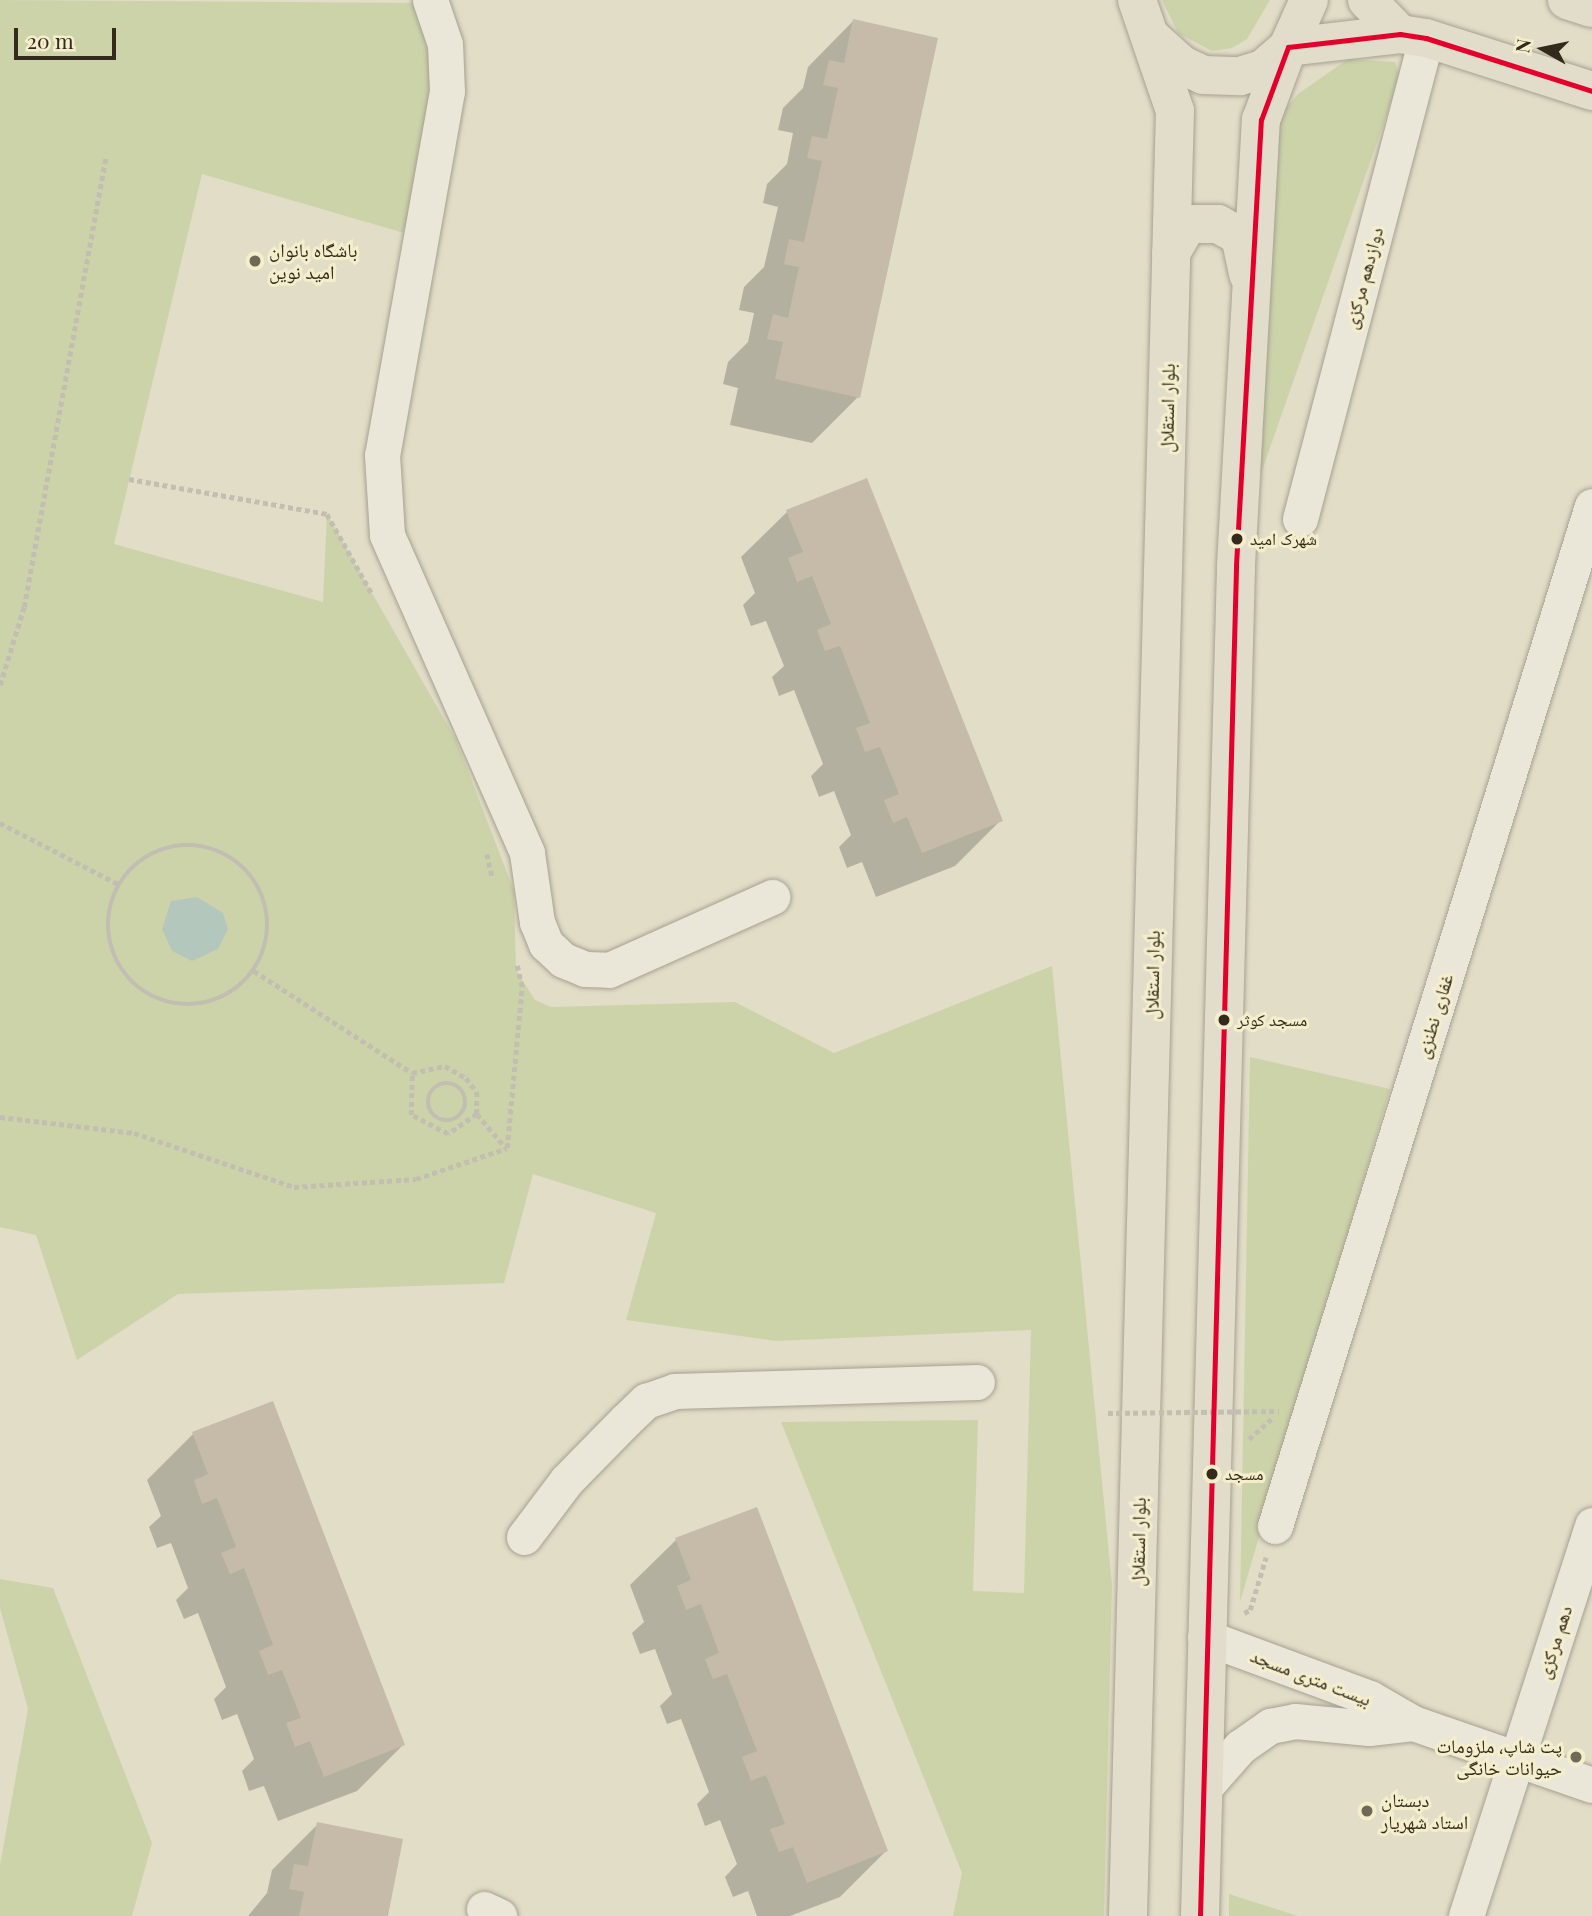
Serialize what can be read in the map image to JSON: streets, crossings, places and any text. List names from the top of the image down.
{
  "streets": {
    "main road": ["بلوار استقلال"],
    "street": [
      "دوازدهم مرکزی",
      "غفاری نطنزی",
      "دهم مرکزی",
      "بیست متری مسجد"
    ]
  },
  "crossings": [
    ["دهم مرکزی", "بیست متری مسجد"]
  ],
  "places": [
    "باشگاه بانوان امید نوین",
    "شهرک امید",
    "مسجد کوثر",
    "مسجد",
    "پت شاپ، ملزومات حیوانات خانگی",
    "دبستان استاد شهریار"
  ],
  "scale_bar": "20 m",
  "north": "left"
}
